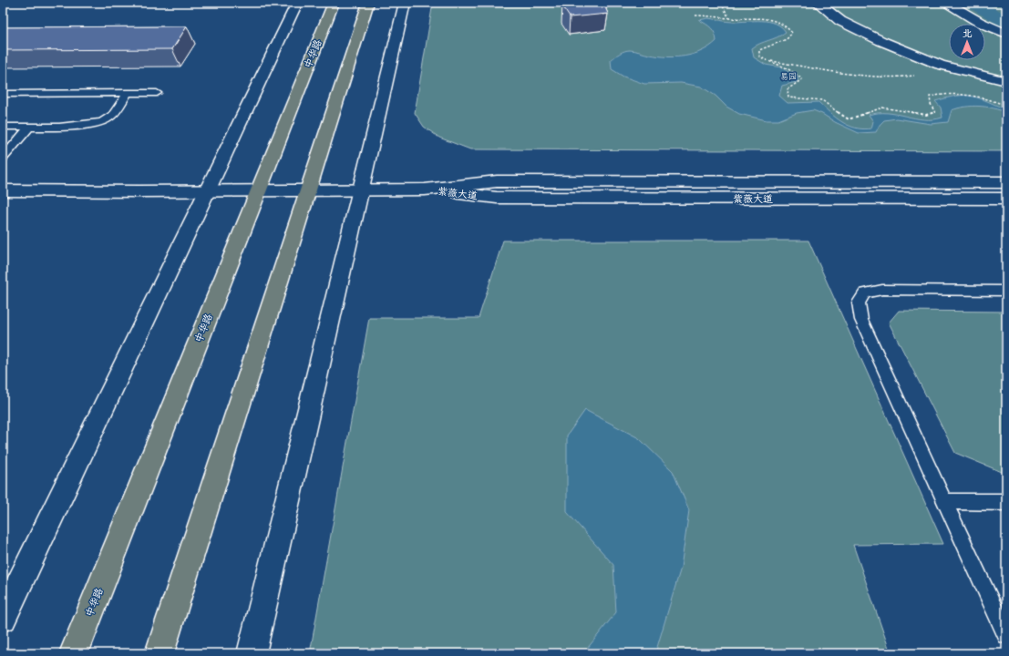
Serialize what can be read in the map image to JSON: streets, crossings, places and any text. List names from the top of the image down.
{
  "streets": {
    "highway": ["中华路"],
    "street": ["紫薇大道"]
  },
  "parks": ["易园"],
  "north": "top"
}
